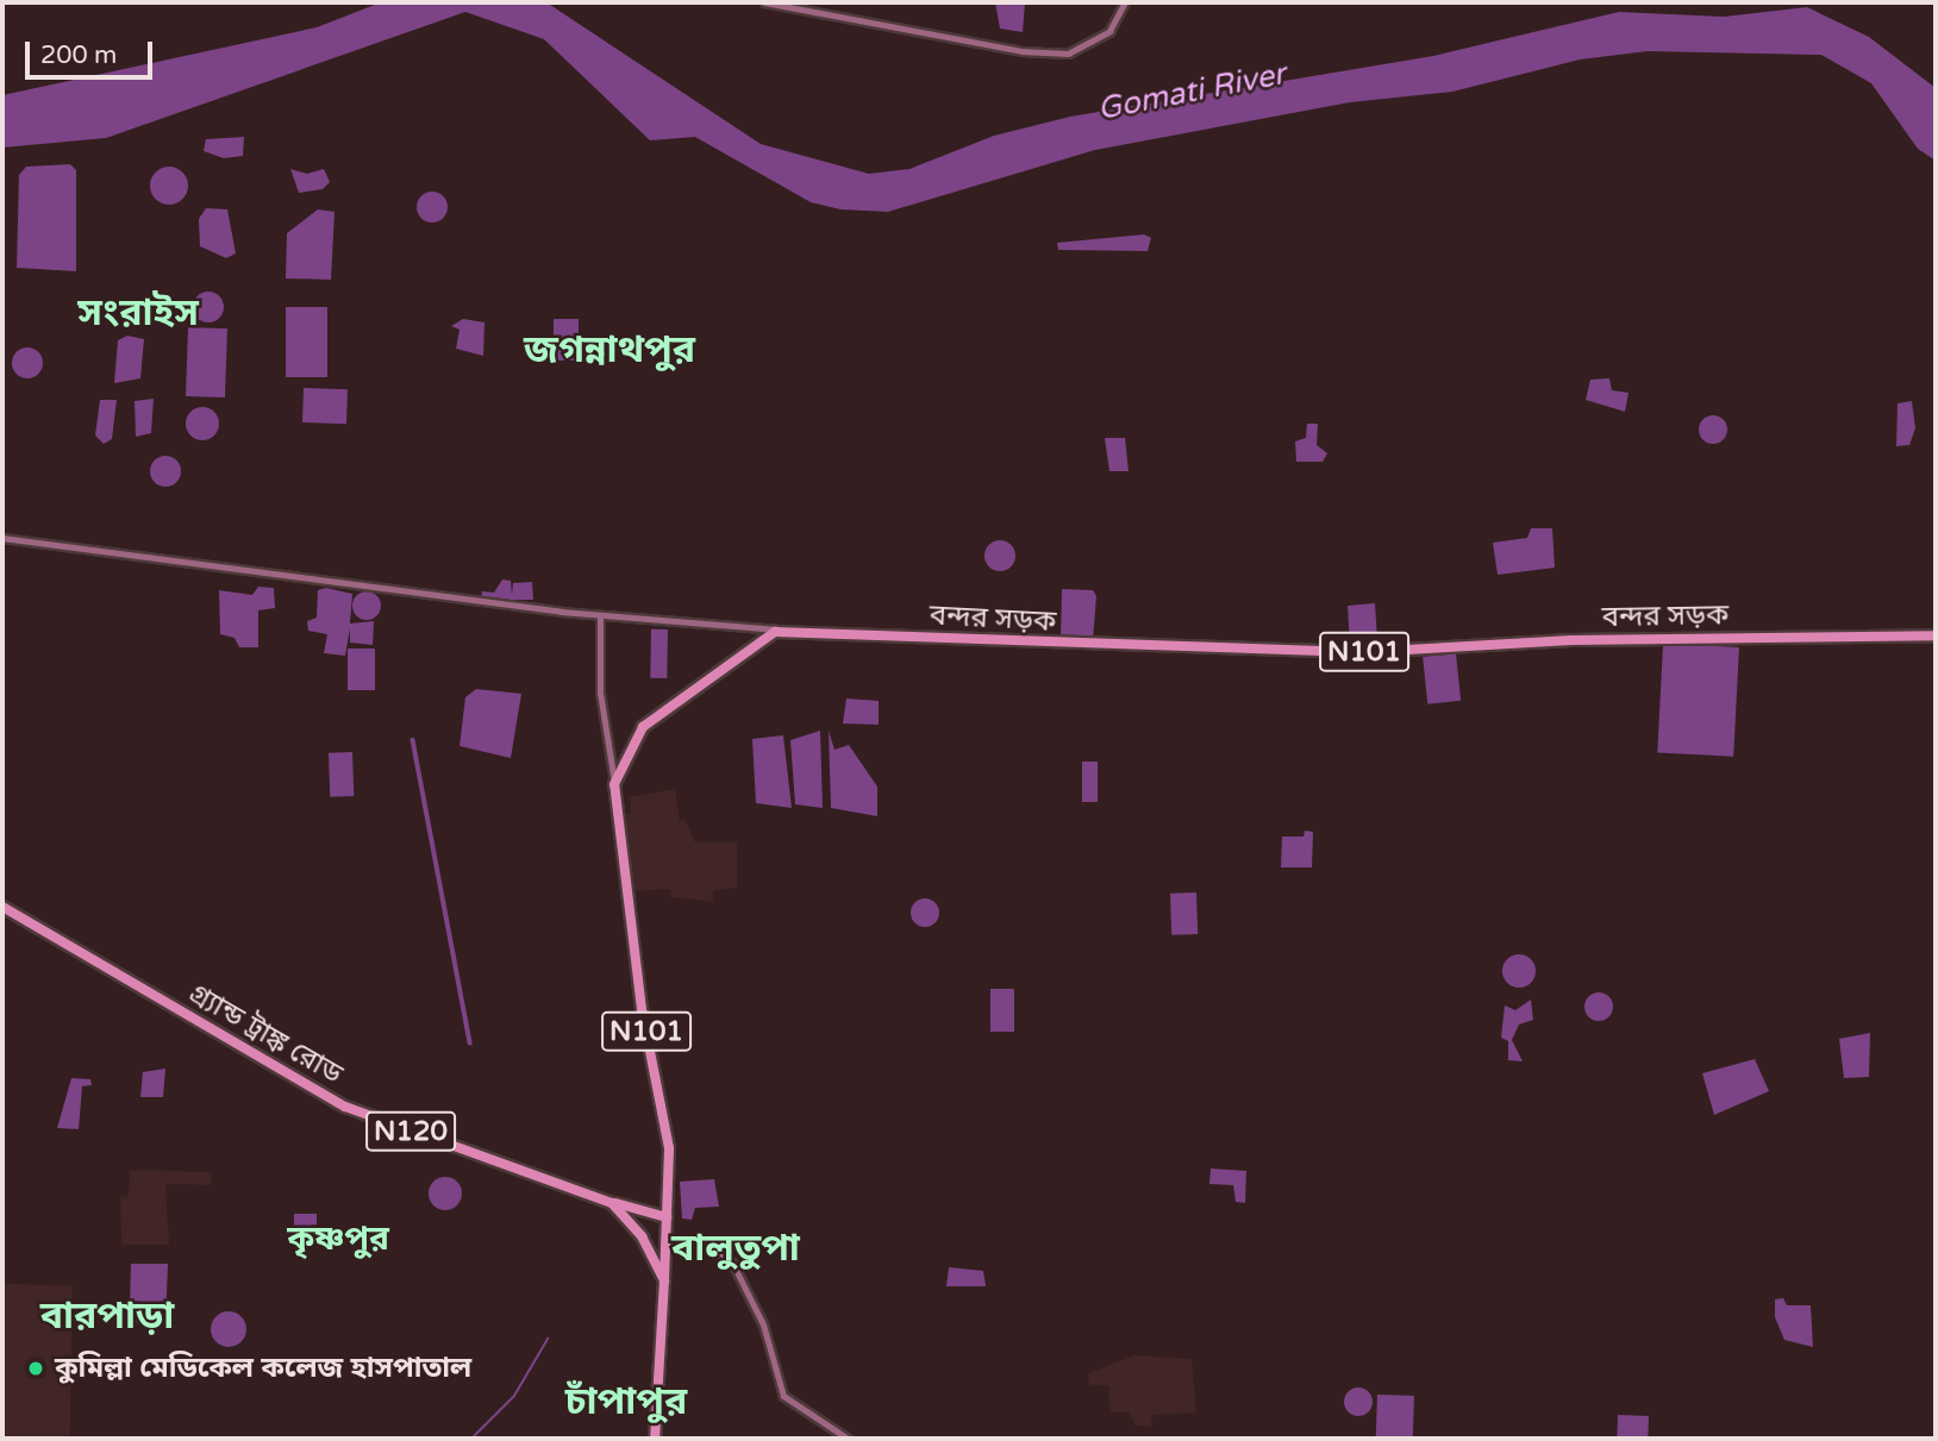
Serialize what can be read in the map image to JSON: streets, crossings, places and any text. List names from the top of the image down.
{
  "streets": {
    "highway": [
      "বন্দর সড়ক",
      "N101",
      "গ্র্যান্ড ট্রাঙ্ক রোড",
      "N120"
    ]
  },
  "crossings": [
    ["N101", "গ্র্যান্ড ট্রাঙ্ক রোড"]
  ],
  "districts": [
    "সংরাইস",
    "জগন্নাথপুর",
    "কৃষ্ণপুর",
    "বালুতুপা",
    "বারপাড়া",
    "চাঁপাপুর"
  ],
  "water": ["Gomati River"],
  "places": ["কুমিল্লা মেডিকেল কলেজ হাসপাতাল"],
  "scale_bar": "200 m"
}
